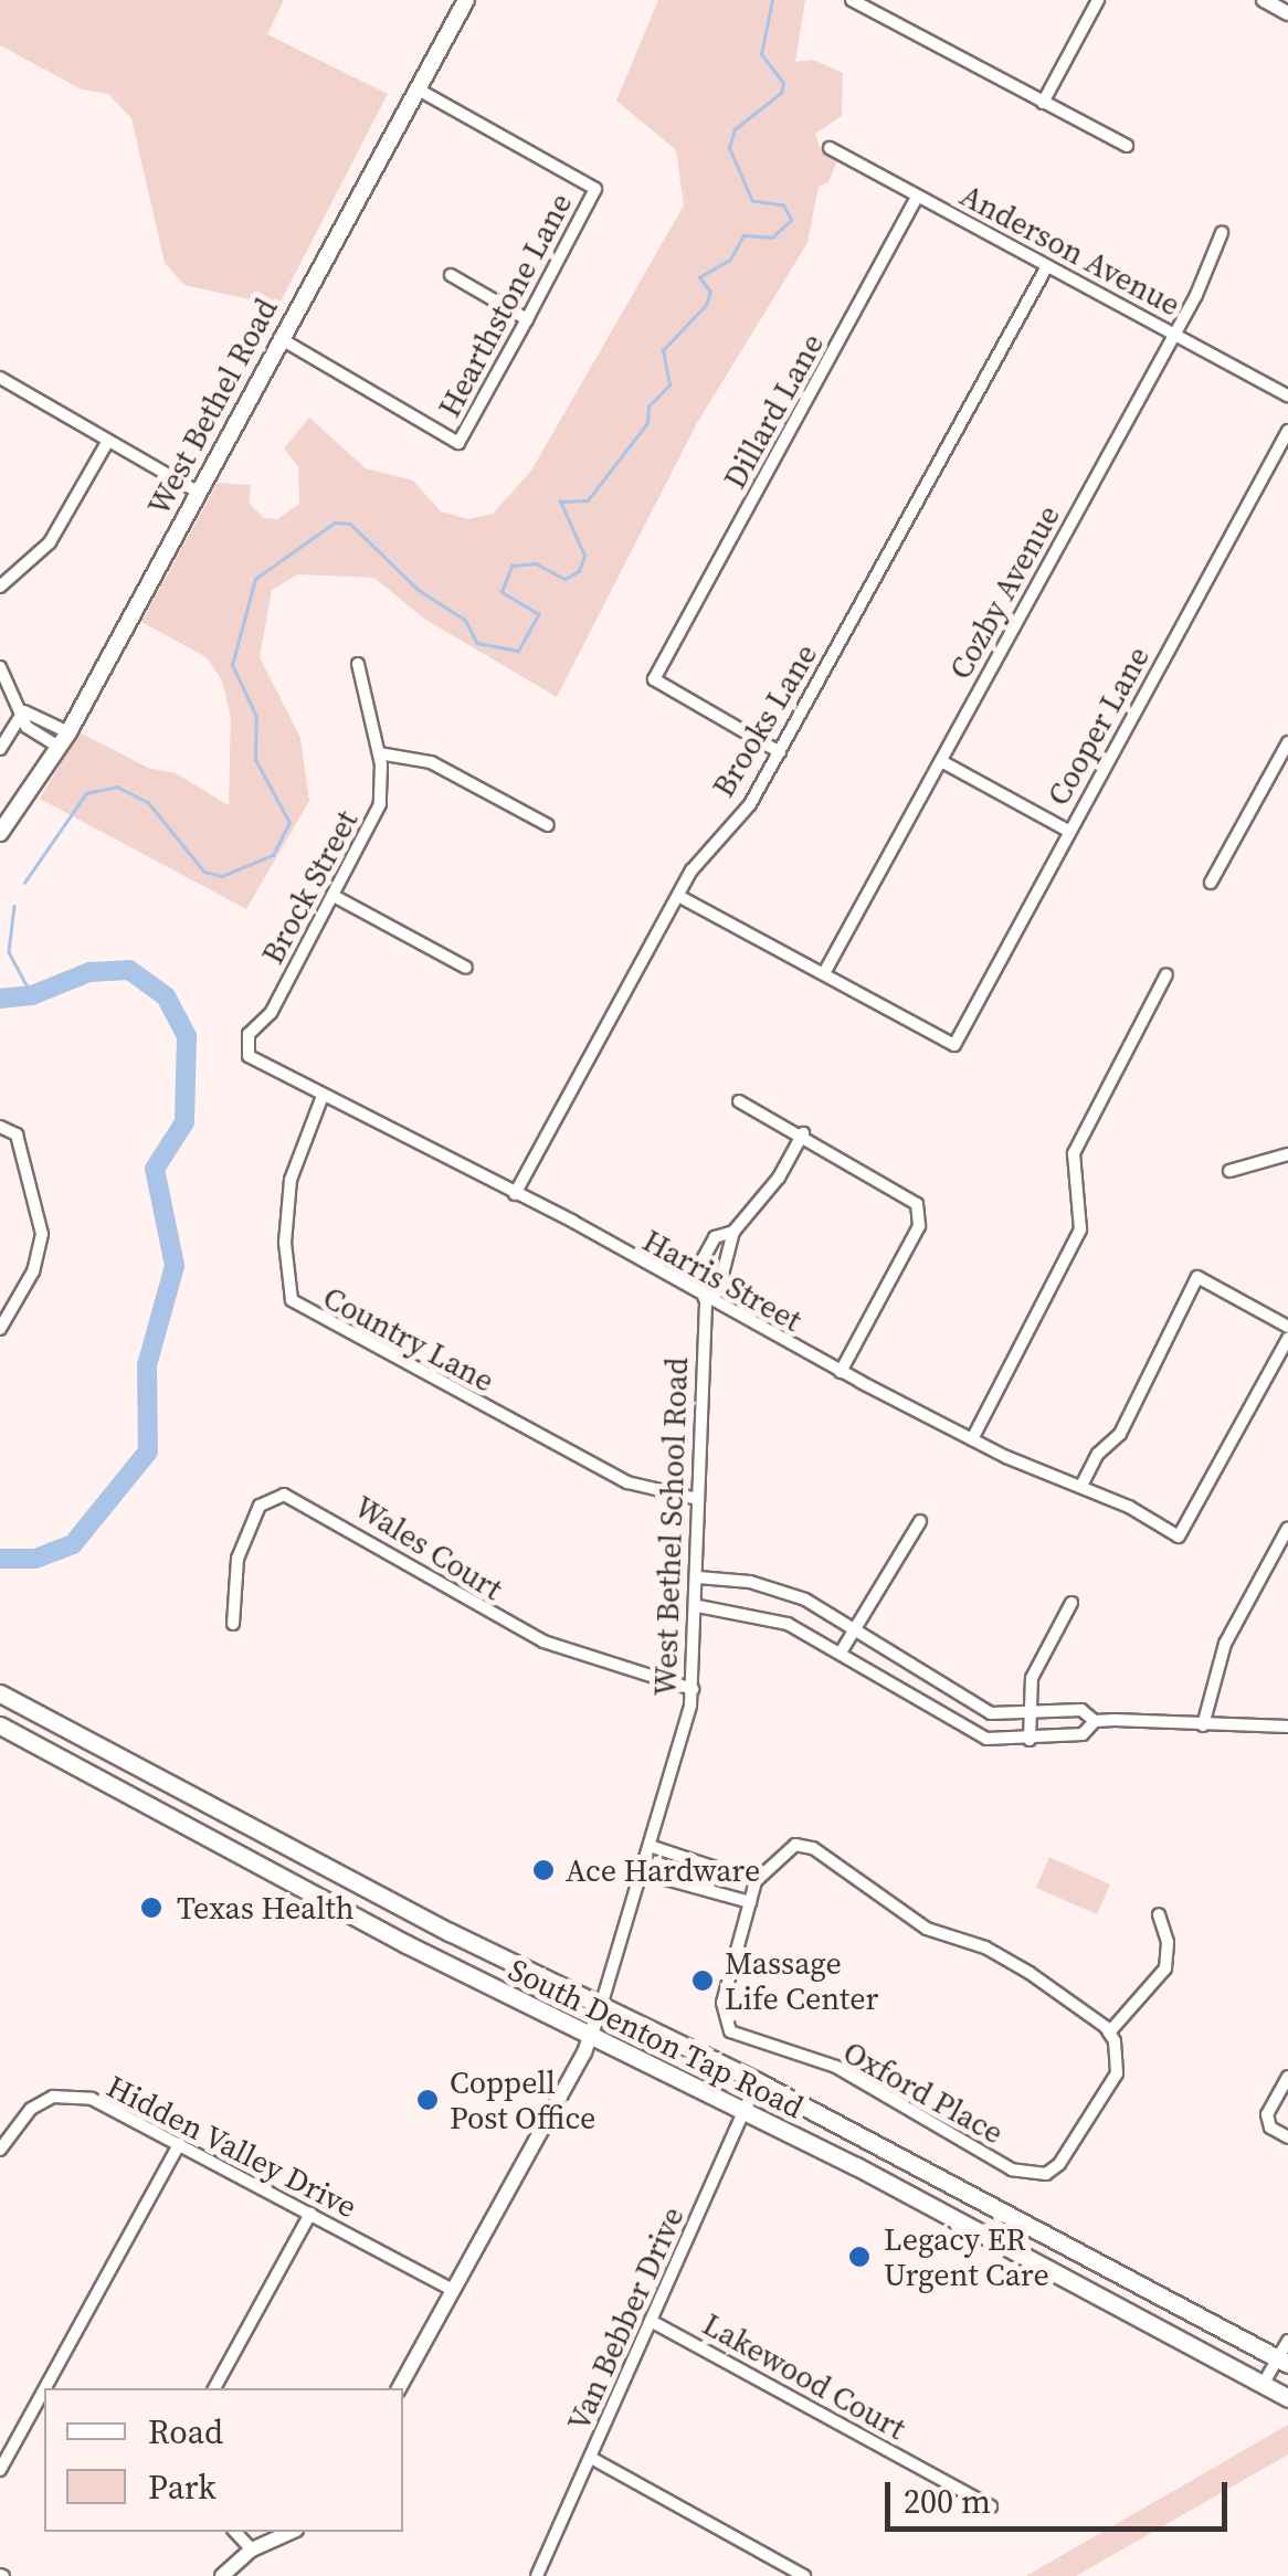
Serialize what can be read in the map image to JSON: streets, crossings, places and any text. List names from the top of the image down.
{
  "streets": {
    "main road": ["West Bethel Road", "South Denton Tap Road"],
    "street": [
      "Anderson Avenue",
      "Hearthstone Lane",
      "Dillard Lane",
      "Cozby Avenue",
      "Brooks Lane",
      "Cooper Lane",
      "Brock Street",
      "Harris Street",
      "Country Lane",
      "West Bethel School Road",
      "Wales Court",
      "Oxford Place",
      "Hidden Valley Drive",
      "Van Bebber Drive",
      "Lakewood Court"
    ]
  },
  "crossings": [
    ["Anderson Avenue", "Dillard Lane"],
    ["Anderson Avenue", "Cozby Avenue"],
    ["Anderson Avenue", "Brooks Lane"],
    ["Hearthstone Lane", "West Bethel Road"],
    ["Dillard Lane", "Brooks Lane"],
    ["Cozby Avenue", "Cooper Lane"],
    ["Brooks Lane", "Harris Street"],
    ["Brock Street", "Harris Street"],
    ["Harris Street", "Country Lane"],
    ["Harris Street", "West Bethel School Road"],
    ["Country Lane", "West Bethel School Road"],
    ["West Bethel School Road", "Wales Court"],
    ["West Bethel School Road", "South Denton Tap Road"],
    ["South Denton Tap Road", "Van Bebber Drive"],
    ["Van Bebber Drive", "Lakewood Court"]
  ],
  "places": [
    "Ace Hardware",
    "Texas Health",
    "Massage Life Center",
    "Coppell Post Office",
    "Legacy ER Urgent Care"
  ],
  "legend": ["Road", "Park"],
  "scale_bar": "200 m"
}
